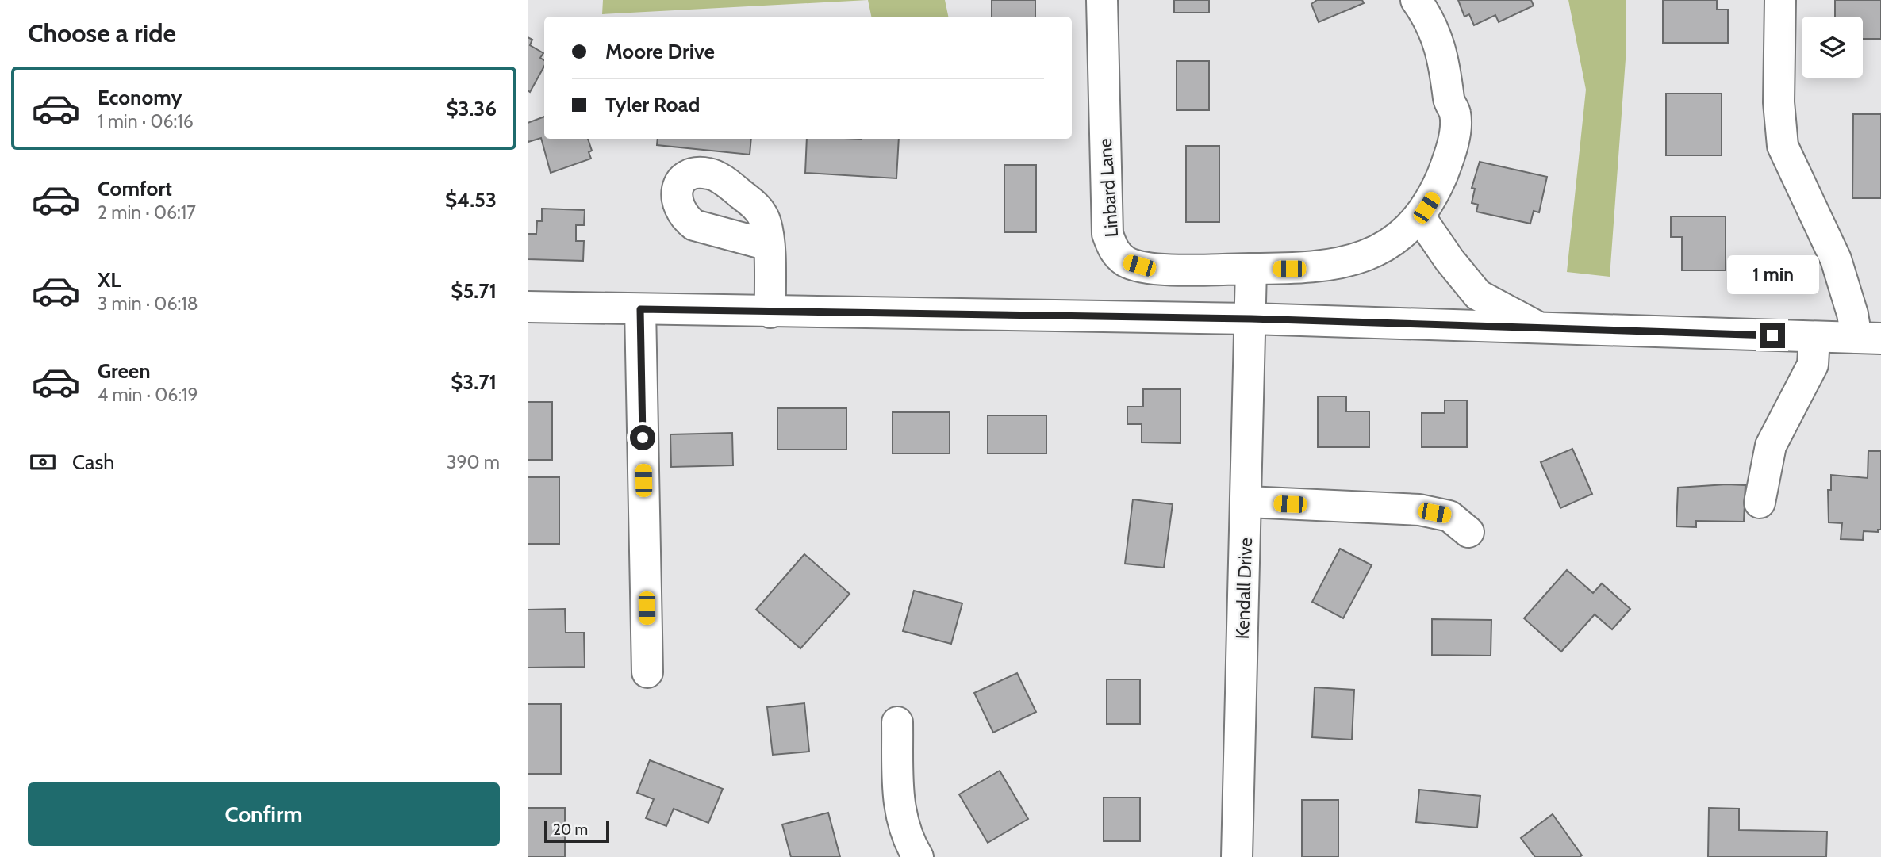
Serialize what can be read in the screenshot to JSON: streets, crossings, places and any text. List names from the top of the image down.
{
  "streets": {
    "street": ["Linbard Lane", "Kendall Drive"]
  },
  "scale_bar": "20 m",
  "page": {
    "heading": "Choose a ride",
    "banner": ["Moore Drive", "Tyler Road"],
    "list": [
      {
        "name": "Economy",
        "note": "1 min · 06:16",
        "value": "$3.36"
      },
      {
        "name": "Comfort",
        "note": "2 min · 06:17",
        "value": "$4.53"
      },
      {
        "name": "XL",
        "note": "3 min · 06:18",
        "value": "$5.71"
      },
      {
        "name": "Green",
        "note": "4 min · 06:19",
        "value": "$3.71"
      }
    ],
    "bubble": "1 min",
    "pay": ["Cash", "390 m"],
    "buttons": "Confirm",
    "scale": "20 m"
  }
}
